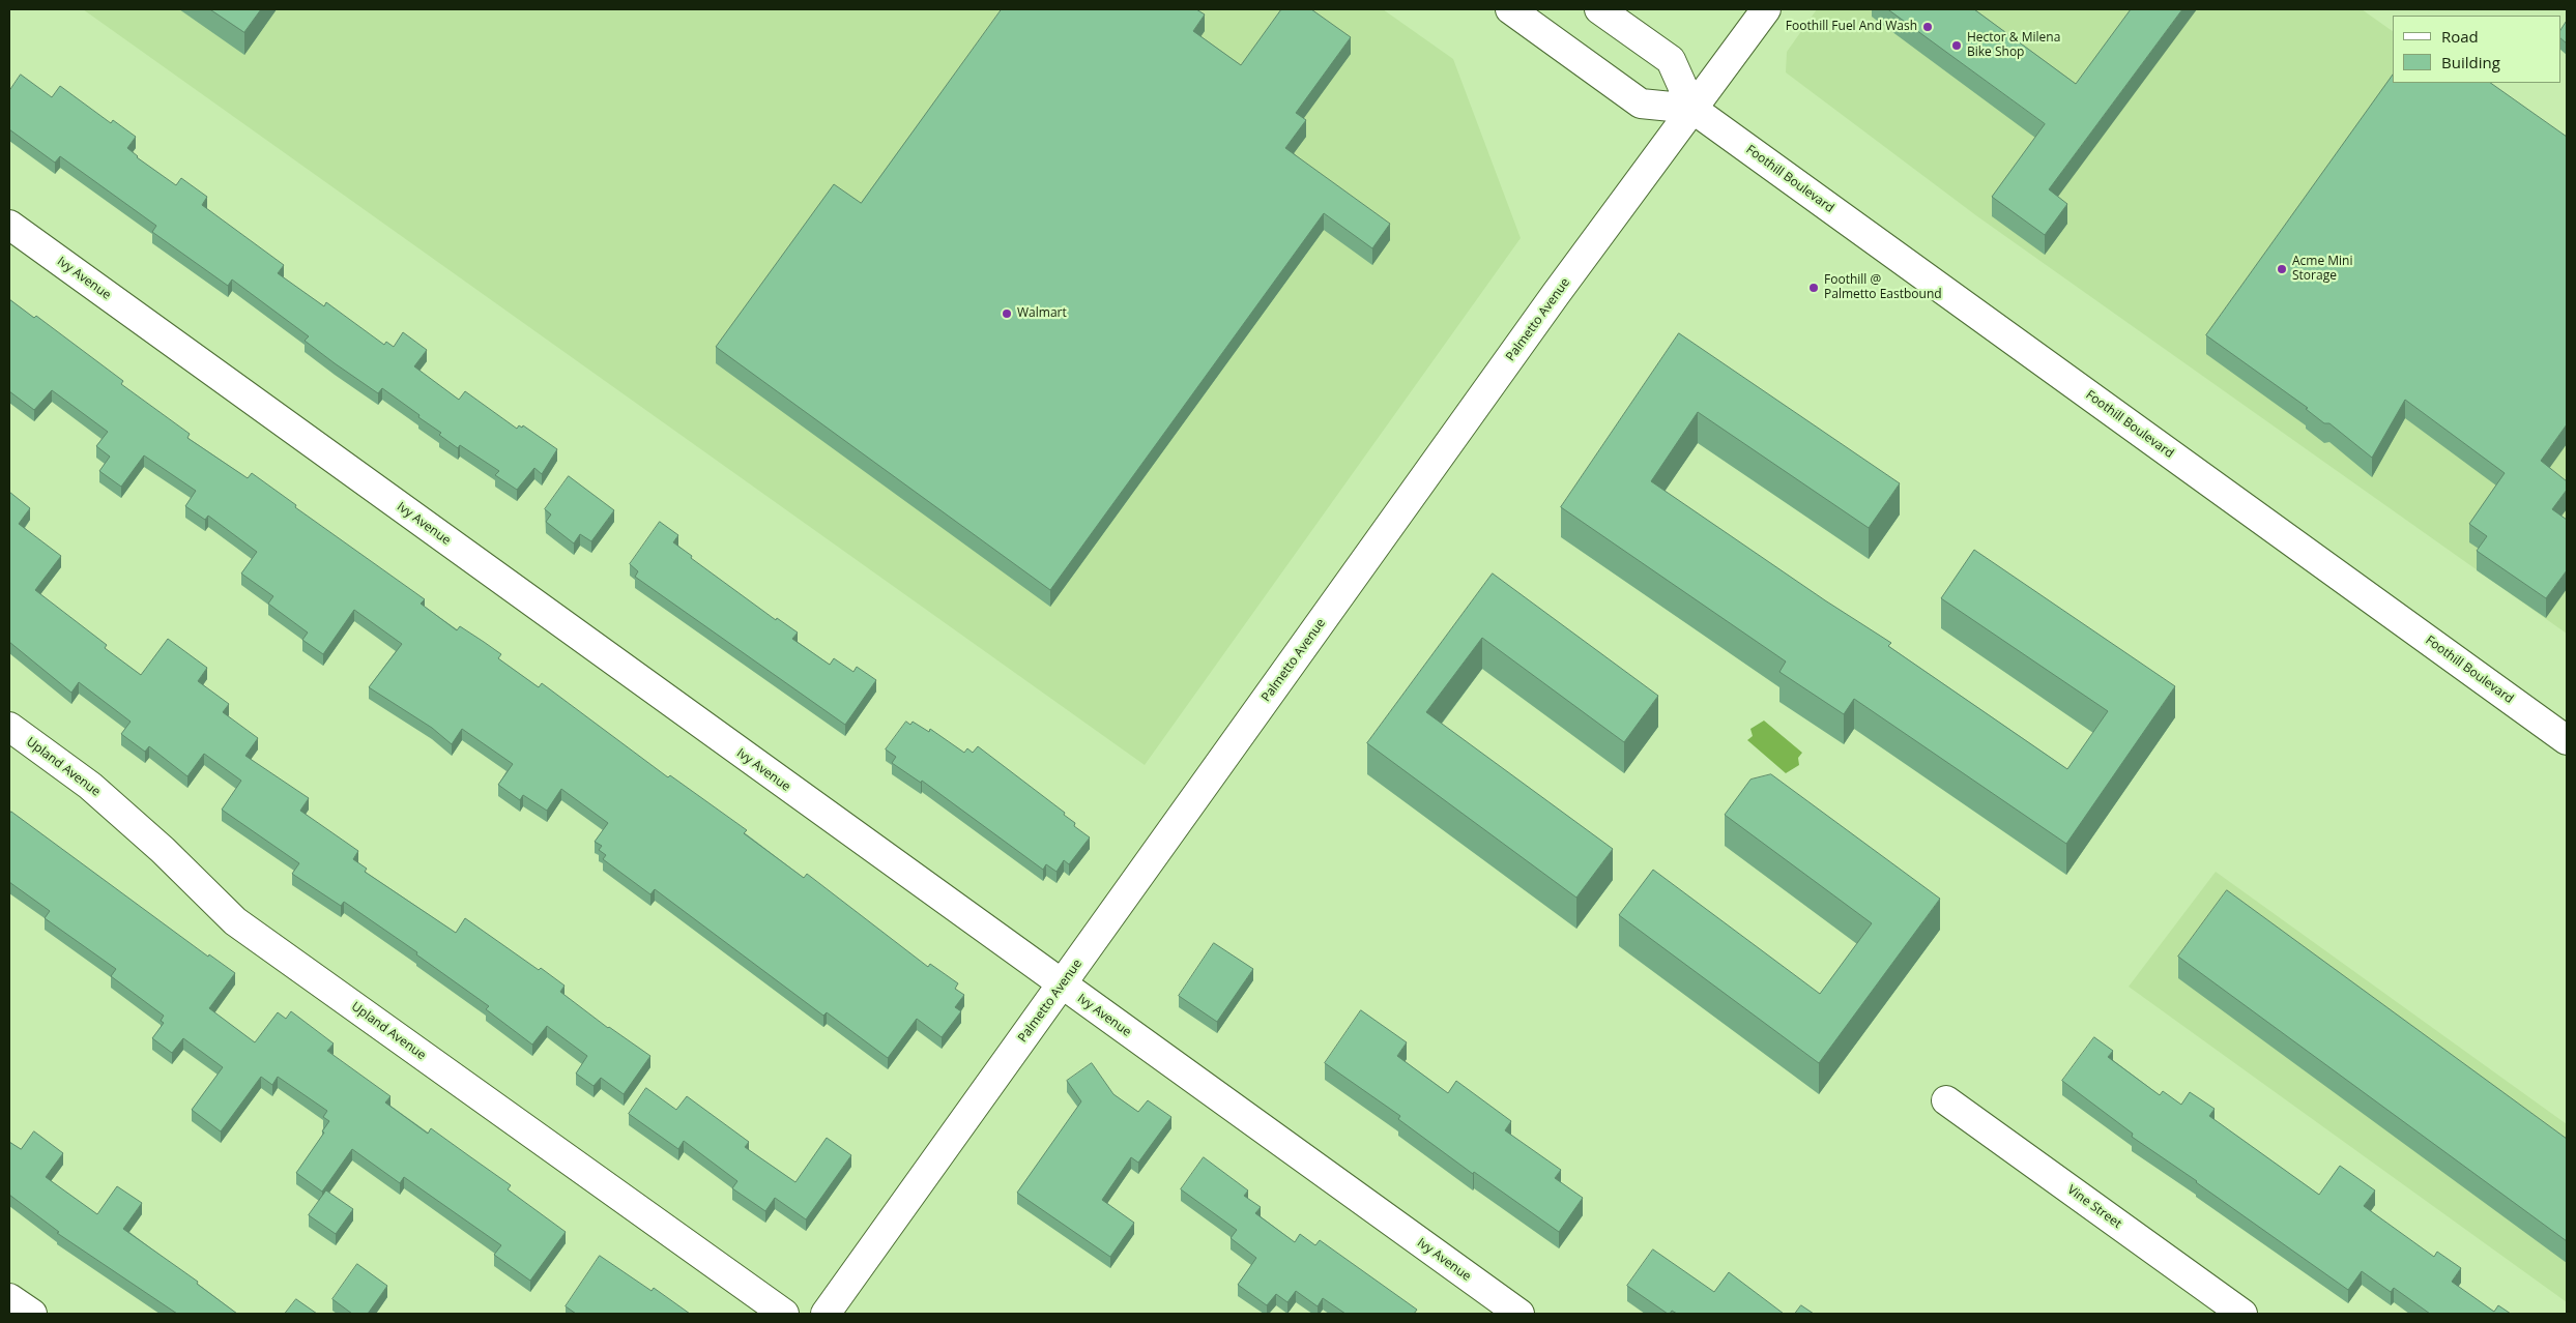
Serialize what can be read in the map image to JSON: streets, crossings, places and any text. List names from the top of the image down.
{
  "streets": {
    "street": [
      "Foothill Boulevard",
      "Ivy Avenue",
      "Palmetto Avenue",
      "Upland Avenue",
      "Vine Street"
    ]
  },
  "crossings": [
    ["Foothill Boulevard", "Palmetto Avenue"],
    ["Ivy Avenue", "Palmetto Avenue"]
  ],
  "places": [
    "Foothill Fuel And Wash",
    "Hector & Milena Bike Shop",
    "Acme Mini Storage",
    "Foothill @ Palmetto Eastbound",
    "Walmart"
  ],
  "legend": ["Road", "Building"]
}
